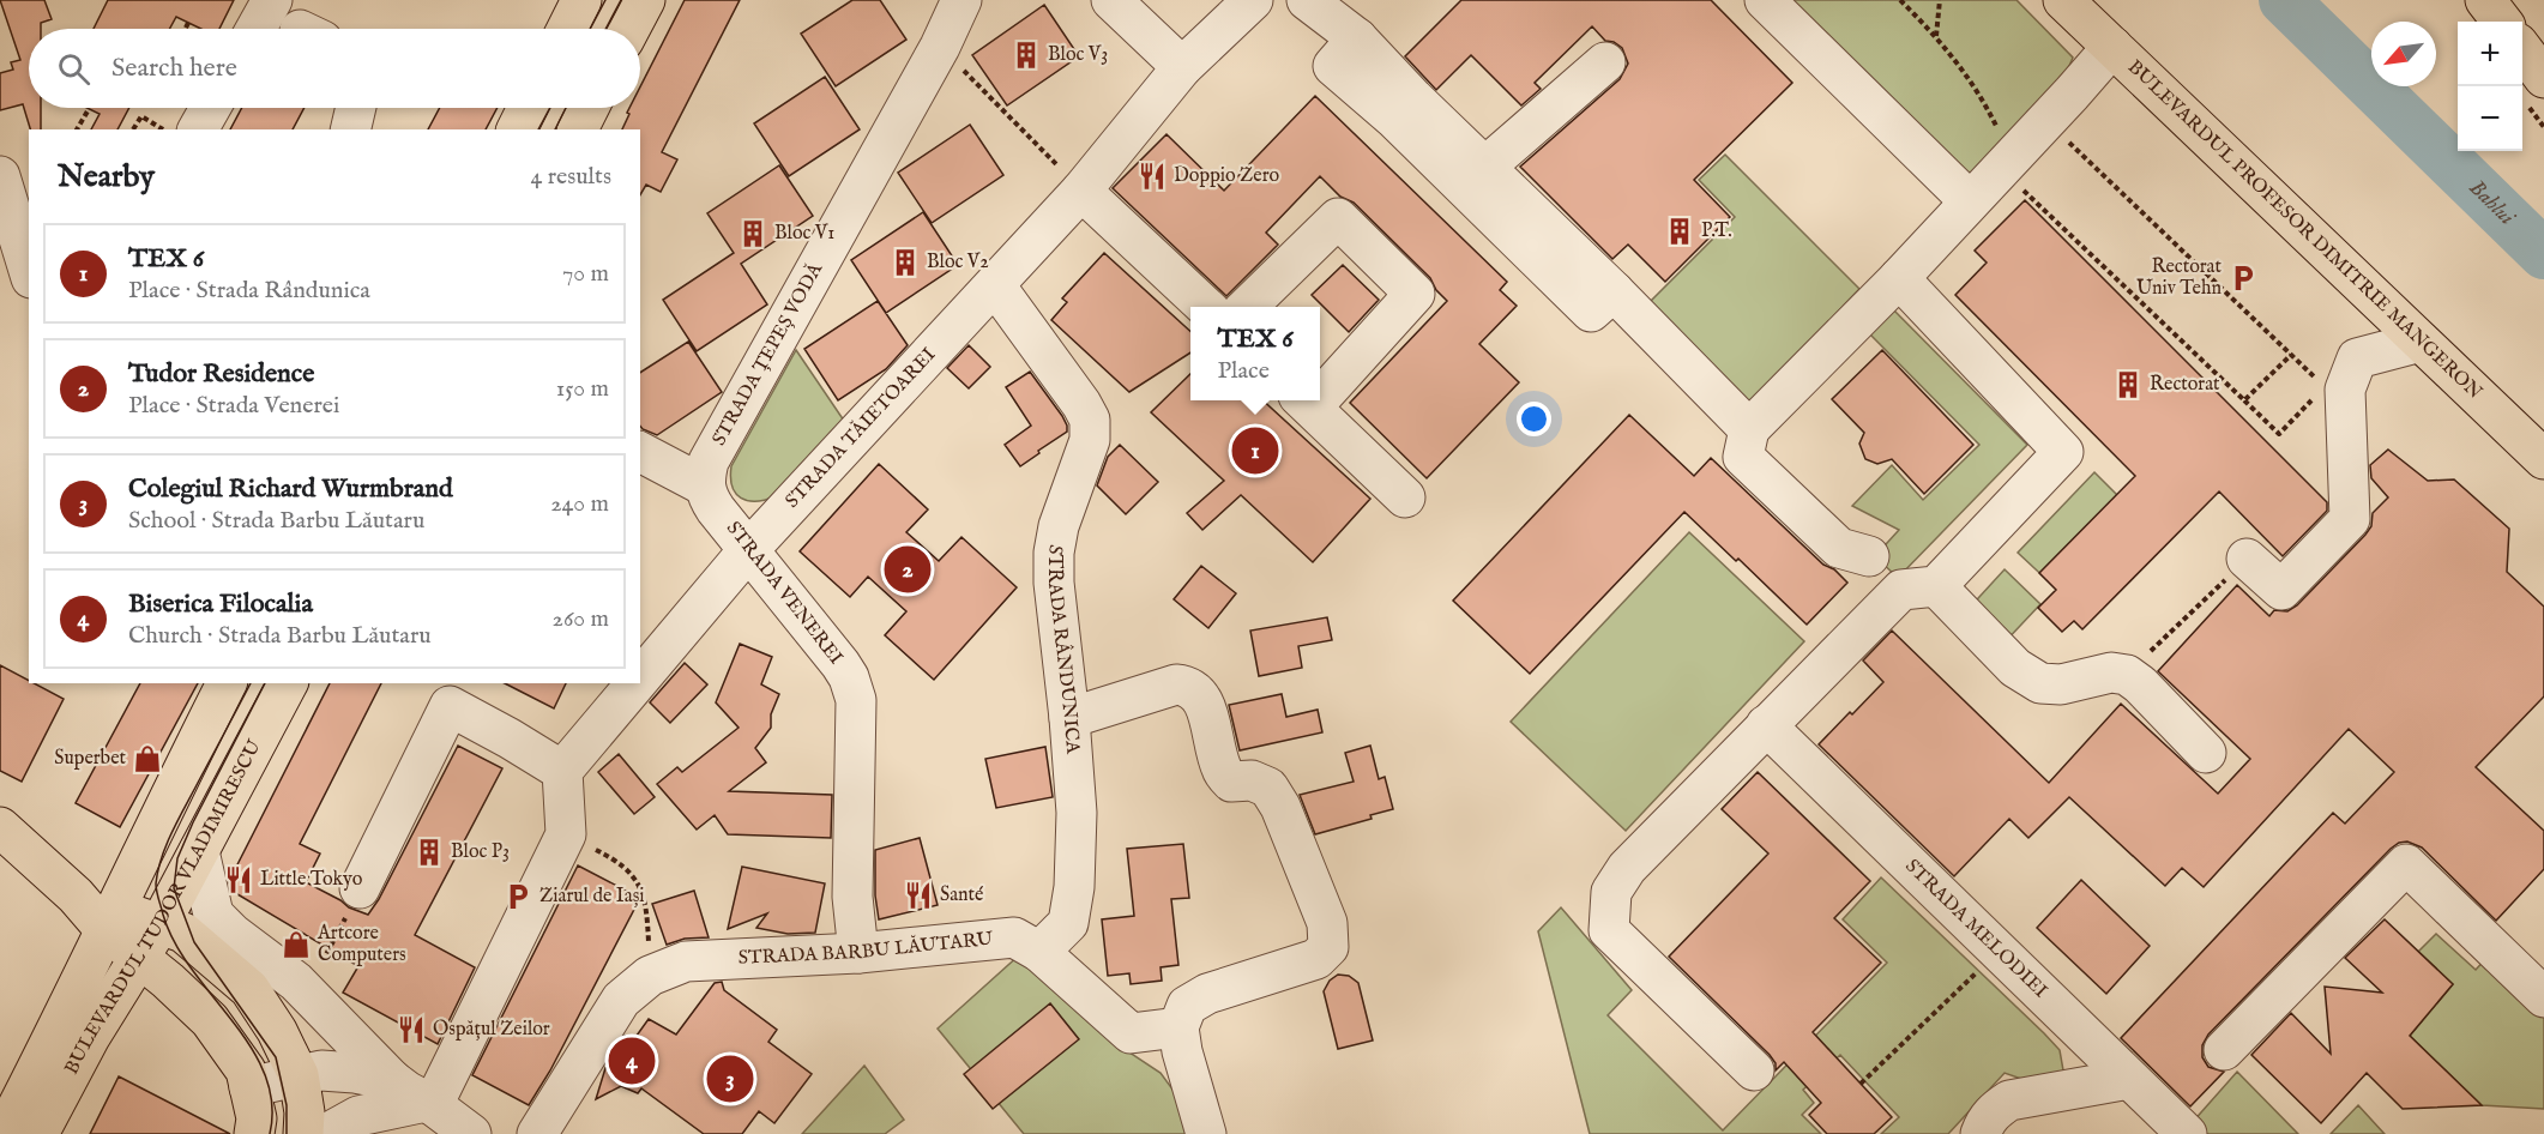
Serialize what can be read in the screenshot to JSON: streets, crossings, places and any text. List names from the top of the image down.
{
  "streets": {
    "main road": ["BULEVARDUL PROFESOR DIMITRIE MANGERON", "BULEVARDUL TUDOR VLADIMIRESCU"],
    "street": [
      "STRADA ȚEPEȘ VODĂ",
      "STRADA TĂIETOAREI",
      "STRADA VENEREI",
      "STRADA RÂNDUNICA",
      "STRADA MELODIEI",
      "STRADA BARBU LĂUTARU"
    ]
  },
  "crossings": [
    ["STRADA ȚEPEȘ VODĂ", "STRADA VENEREI"],
    ["STRADA TĂIETOAREI", "STRADA VENEREI"],
    ["STRADA TĂIETOAREI", "STRADA RÂNDUNICA"],
    ["STRADA VENEREI", "STRADA BARBU LĂUTARU"],
    ["STRADA RÂNDUNICA", "STRADA BARBU LĂUTARU"]
  ],
  "water": ["Bahlui"],
  "places": {
    "building": [
      "Bloc V3",
      "P.T.",
      "Bloc V1",
      "Bloc V2",
      "Rectorat",
      "Bloc P3"
    ],
    "restaurant": [
      "Doppio Zero",
      "Little Tokyo",
      "Santé",
      "Ospățul Zeilor"
    ],
    "parking": ["Rectorat Univ Tehn", "Ziarul de Iași"],
    "shop": ["Superbet", "Artcore Computers"]
  },
  "north": "bottom left",
  "page": {
    "map_buttons": ["+", "−"],
    "search": "Search here",
    "heading": ["Nearby", "4 results"],
    "list": [
      {
        "mark": "1",
        "name": "TEX 6",
        "note": "Place · Strada Rândunica",
        "value": "70 m"
      },
      {
        "mark": "2",
        "name": "Tudor Residence",
        "note": "Place · Strada Venerei",
        "value": "150 m"
      },
      {
        "mark": "3",
        "name": "Colegiul Richard Wurmbrand",
        "note": "School · Strada Barbu Lăutaru",
        "value": "240 m"
      },
      {
        "mark": "4",
        "name": "Biserica Filocalia",
        "note": "Church · Strada Barbu Lăutaru",
        "value": "260 m"
      }
    ],
    "popup": ["TEX 6", "Place"],
    "pins": [
      "1",
      "2",
      "4",
      "3"
    ]
  }
}
